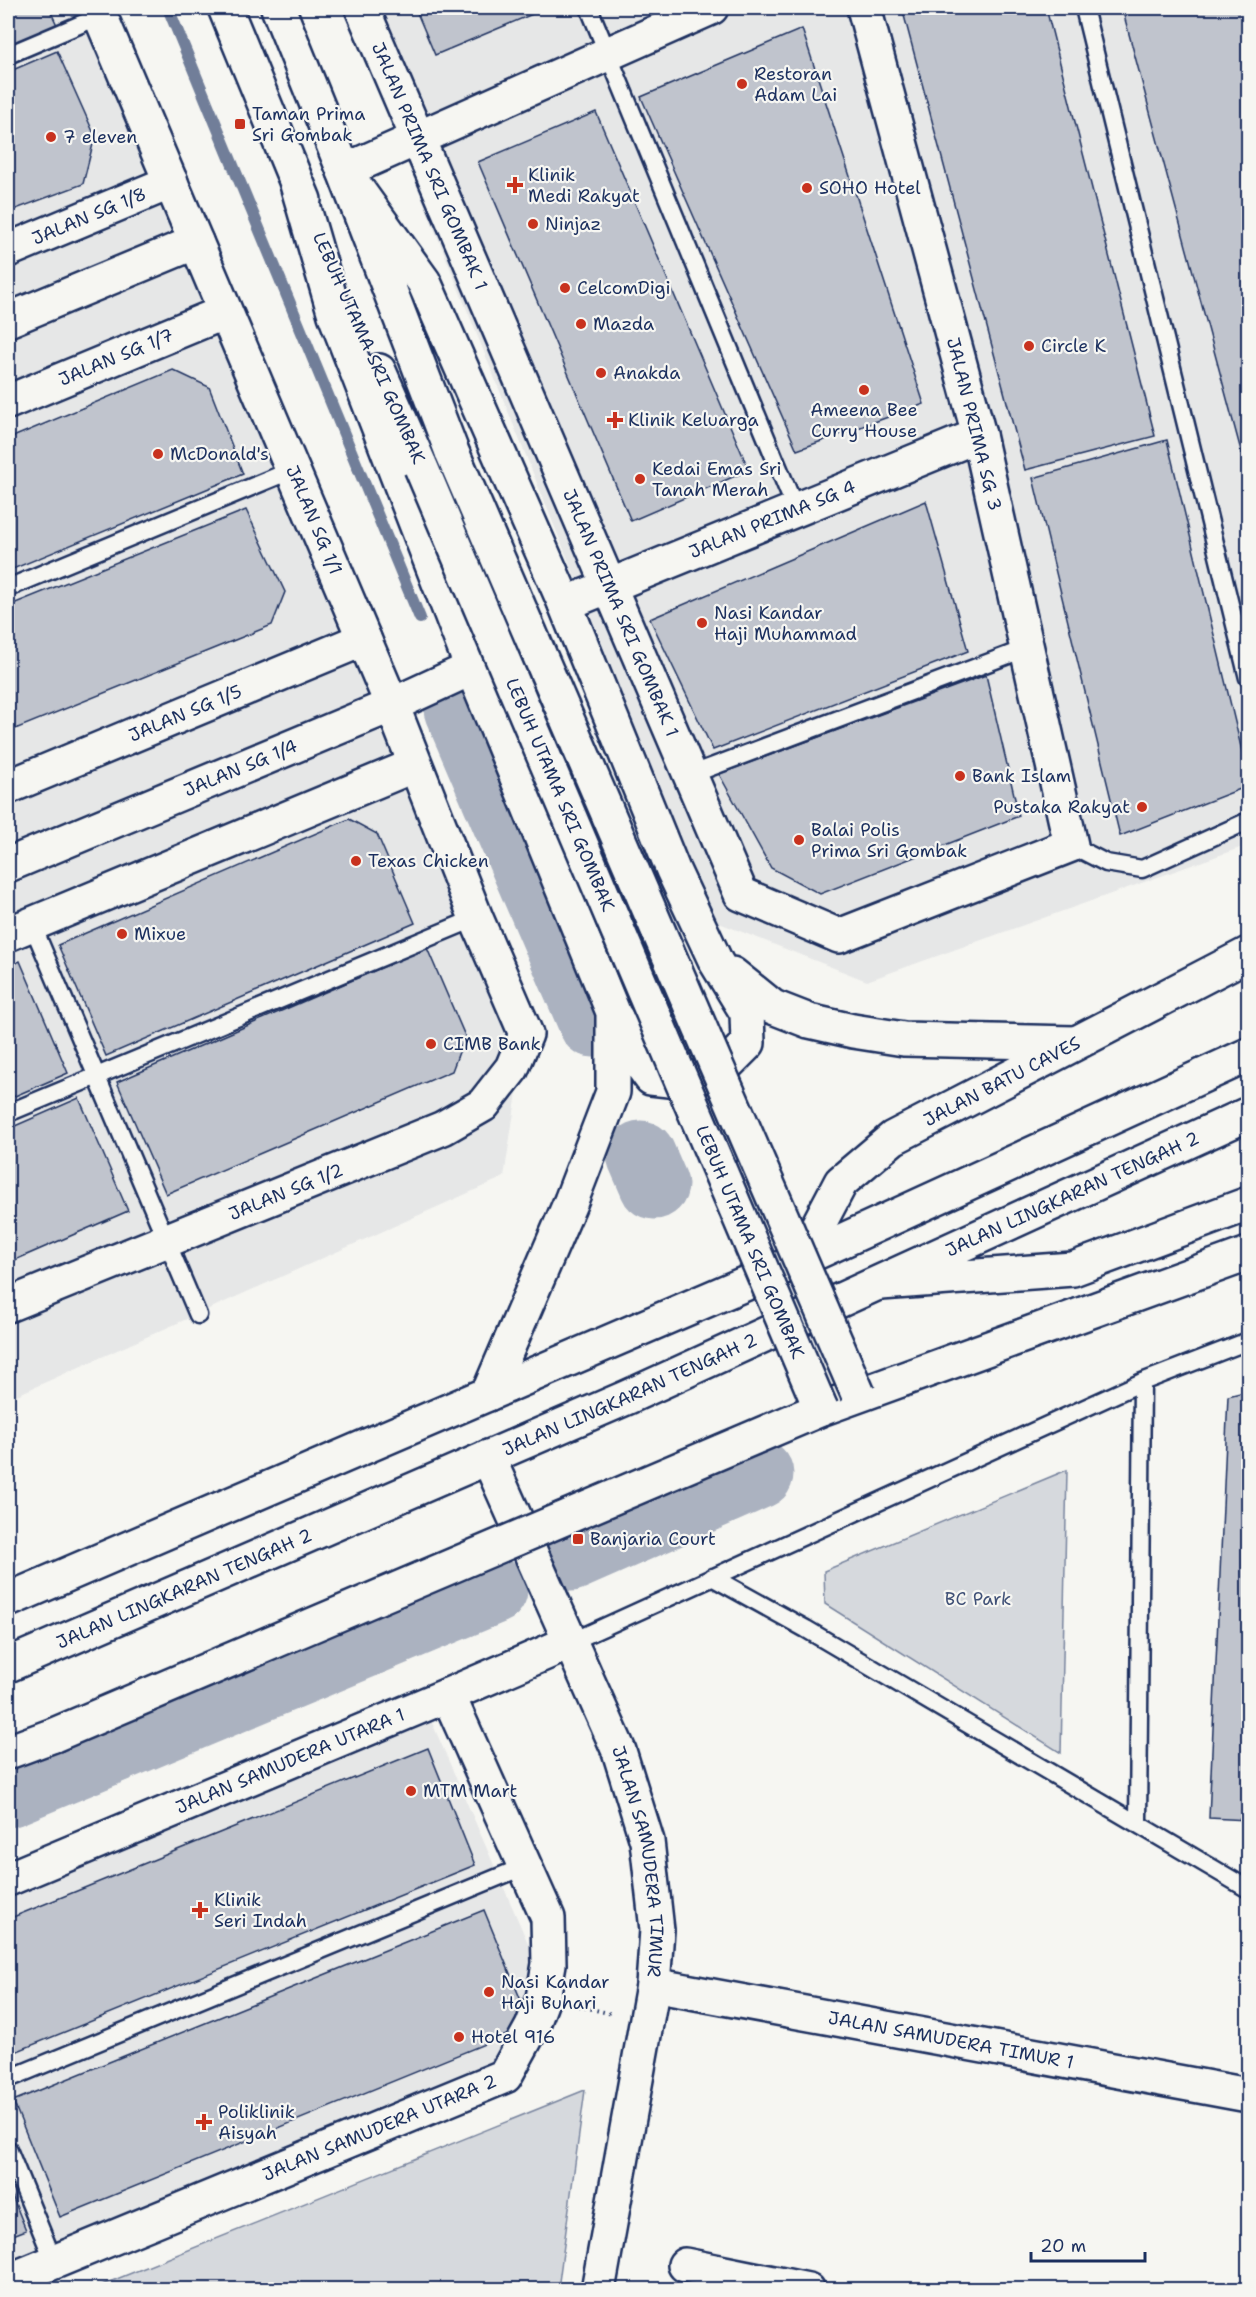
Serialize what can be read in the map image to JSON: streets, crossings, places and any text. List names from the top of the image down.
{
  "streets": {
    "main road": [
      "JALAN PRIMA SRI GOMBAK 1",
      "JALAN SG 1/8",
      "LEBUH UTAMA SRI GOMBAK",
      "JALAN SG 1/7",
      "JALAN PRIMA SG 3",
      "JALAN SG 1/1",
      "JALAN PRIMA SG 4",
      "JALAN SG 1/5",
      "JALAN SG 1/4",
      "JALAN BATU CAVES",
      "JALAN SG 1/2",
      "JALAN LINGKARAN TENGAH 2",
      "JALAN SAMUDERA UTARA 1",
      "JALAN SAMUDERA TIMUR",
      "JALAN SAMUDERA TIMUR 1",
      "JALAN SAMUDERA UTARA 2"
    ]
  },
  "crossings": [
    ["JALAN PRIMA SRI GOMBAK 1", "JALAN PRIMA SG 3"],
    ["JALAN PRIMA SRI GOMBAK 1", "JALAN PRIMA SG 4"],
    ["JALAN SG 1/8", "JALAN SG 1/1"],
    ["LEBUH UTAMA SRI GOMBAK", "JALAN PRIMA SG 4"],
    ["LEBUH UTAMA SRI GOMBAK", "JALAN SG 1/4"],
    ["LEBUH UTAMA SRI GOMBAK", "JALAN BATU CAVES"],
    ["JALAN SG 1/7", "JALAN SG 1/1"],
    ["JALAN PRIMA SG 3", "JALAN PRIMA SG 4"],
    ["JALAN SG 1/1", "JALAN SG 1/5"],
    ["JALAN SG 1/1", "JALAN SG 1/4"],
    ["JALAN SG 1/1", "JALAN SG 1/2"],
    ["JALAN LINGKARAN TENGAH 2", "JALAN SAMUDERA TIMUR"],
    ["JALAN SAMUDERA UTARA 1", "JALAN SAMUDERA TIMUR"],
    ["JALAN SAMUDERA UTARA 1", "JALAN SAMUDERA UTARA 2"],
    ["JALAN SAMUDERA TIMUR", "JALAN SAMUDERA TIMUR 1"]
  ],
  "parks": ["BC Park"],
  "places": {
    "other": [
      "Restoran Adam Lai",
      "7 eleven",
      "SOHO Hotel",
      "Ninjaz",
      "CelcomDigi",
      "Mazda",
      "Circle K",
      "Anakda",
      "Ameena Bee Curry House",
      "McDonald's",
      "Kedai Emas Sri Tanah Merah",
      "Nasi Kandar Haji Muhammad",
      "Bank Islam",
      "Pustaka Rakyat",
      "Balai Polis Prima Sri Gombak",
      "Texas Chicken",
      "Mixue",
      "CIMB Bank",
      "MTM Mart",
      "Nasi Kandar Haji Buhari",
      "Hotel 916"
    ],
    "transit": ["Taman Prima Sri Gombak", "Banjaria Court"],
    "health": [
      "Klinik Medi Rakyat",
      "Klinik Keluarga",
      "Klinik Seri Indah",
      "Poliklinik Aisyah"
    ]
  },
  "scale_bar": "20 m"
}
